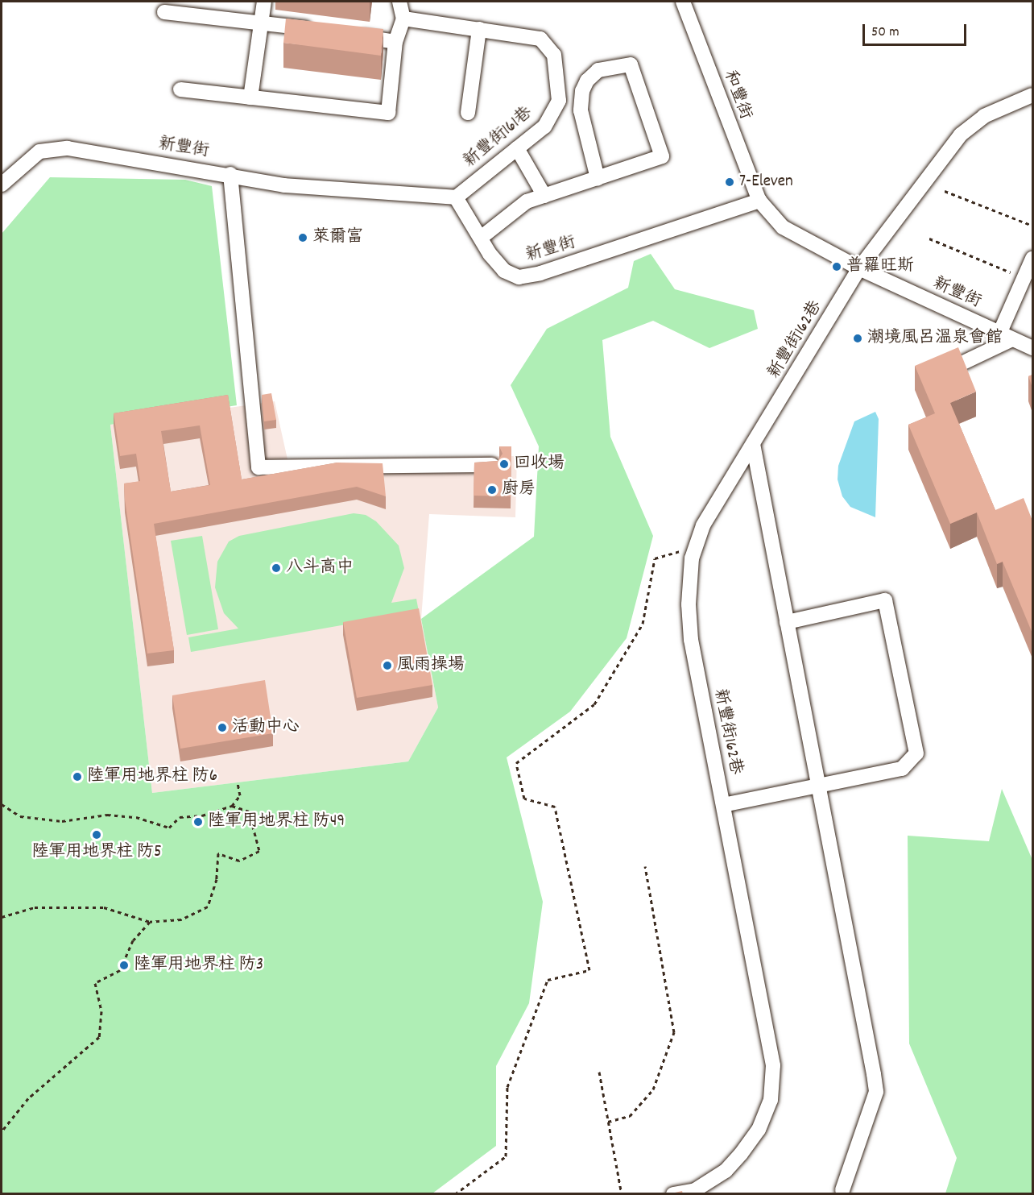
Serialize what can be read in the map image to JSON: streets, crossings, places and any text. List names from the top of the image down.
{
  "streets": {
    "street": [
      "和豐街",
      "新豐街161巷",
      "新豐街",
      "新豐街162巷"
    ]
  },
  "crossings": [
    ["和豐街", "新豐街"],
    ["新豐街161巷", "新豐街"],
    ["新豐街", "新豐街162巷"]
  ],
  "places": [
    "7-Eleven",
    "萊爾富",
    "普羅旺斯",
    "潮境風呂溫泉會館",
    "回收場",
    "廚房",
    "八斗高中",
    "風雨操場",
    "活動中心",
    "陸軍用地界柱 防6",
    "陸軍用地界柱 防49",
    "陸軍用地界柱 防5",
    "陸軍用地界柱 防3"
  ],
  "scale_bar": "50 m"
}
